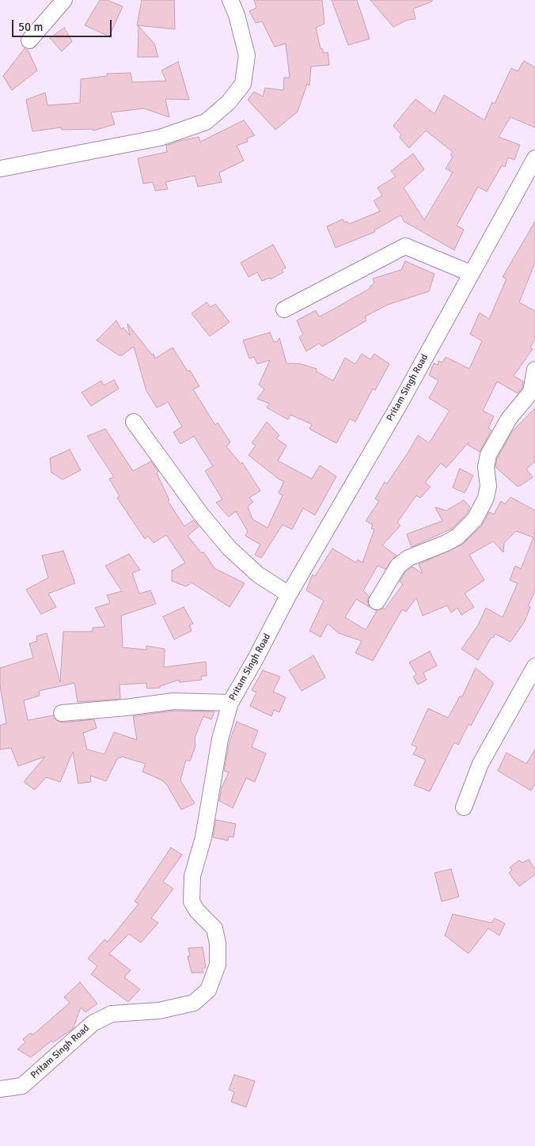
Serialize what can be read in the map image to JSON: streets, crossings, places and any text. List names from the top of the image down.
{
  "streets": {
    "street": ["Pritam Singh Road"]
  },
  "scale_bar": "50 m"
}
